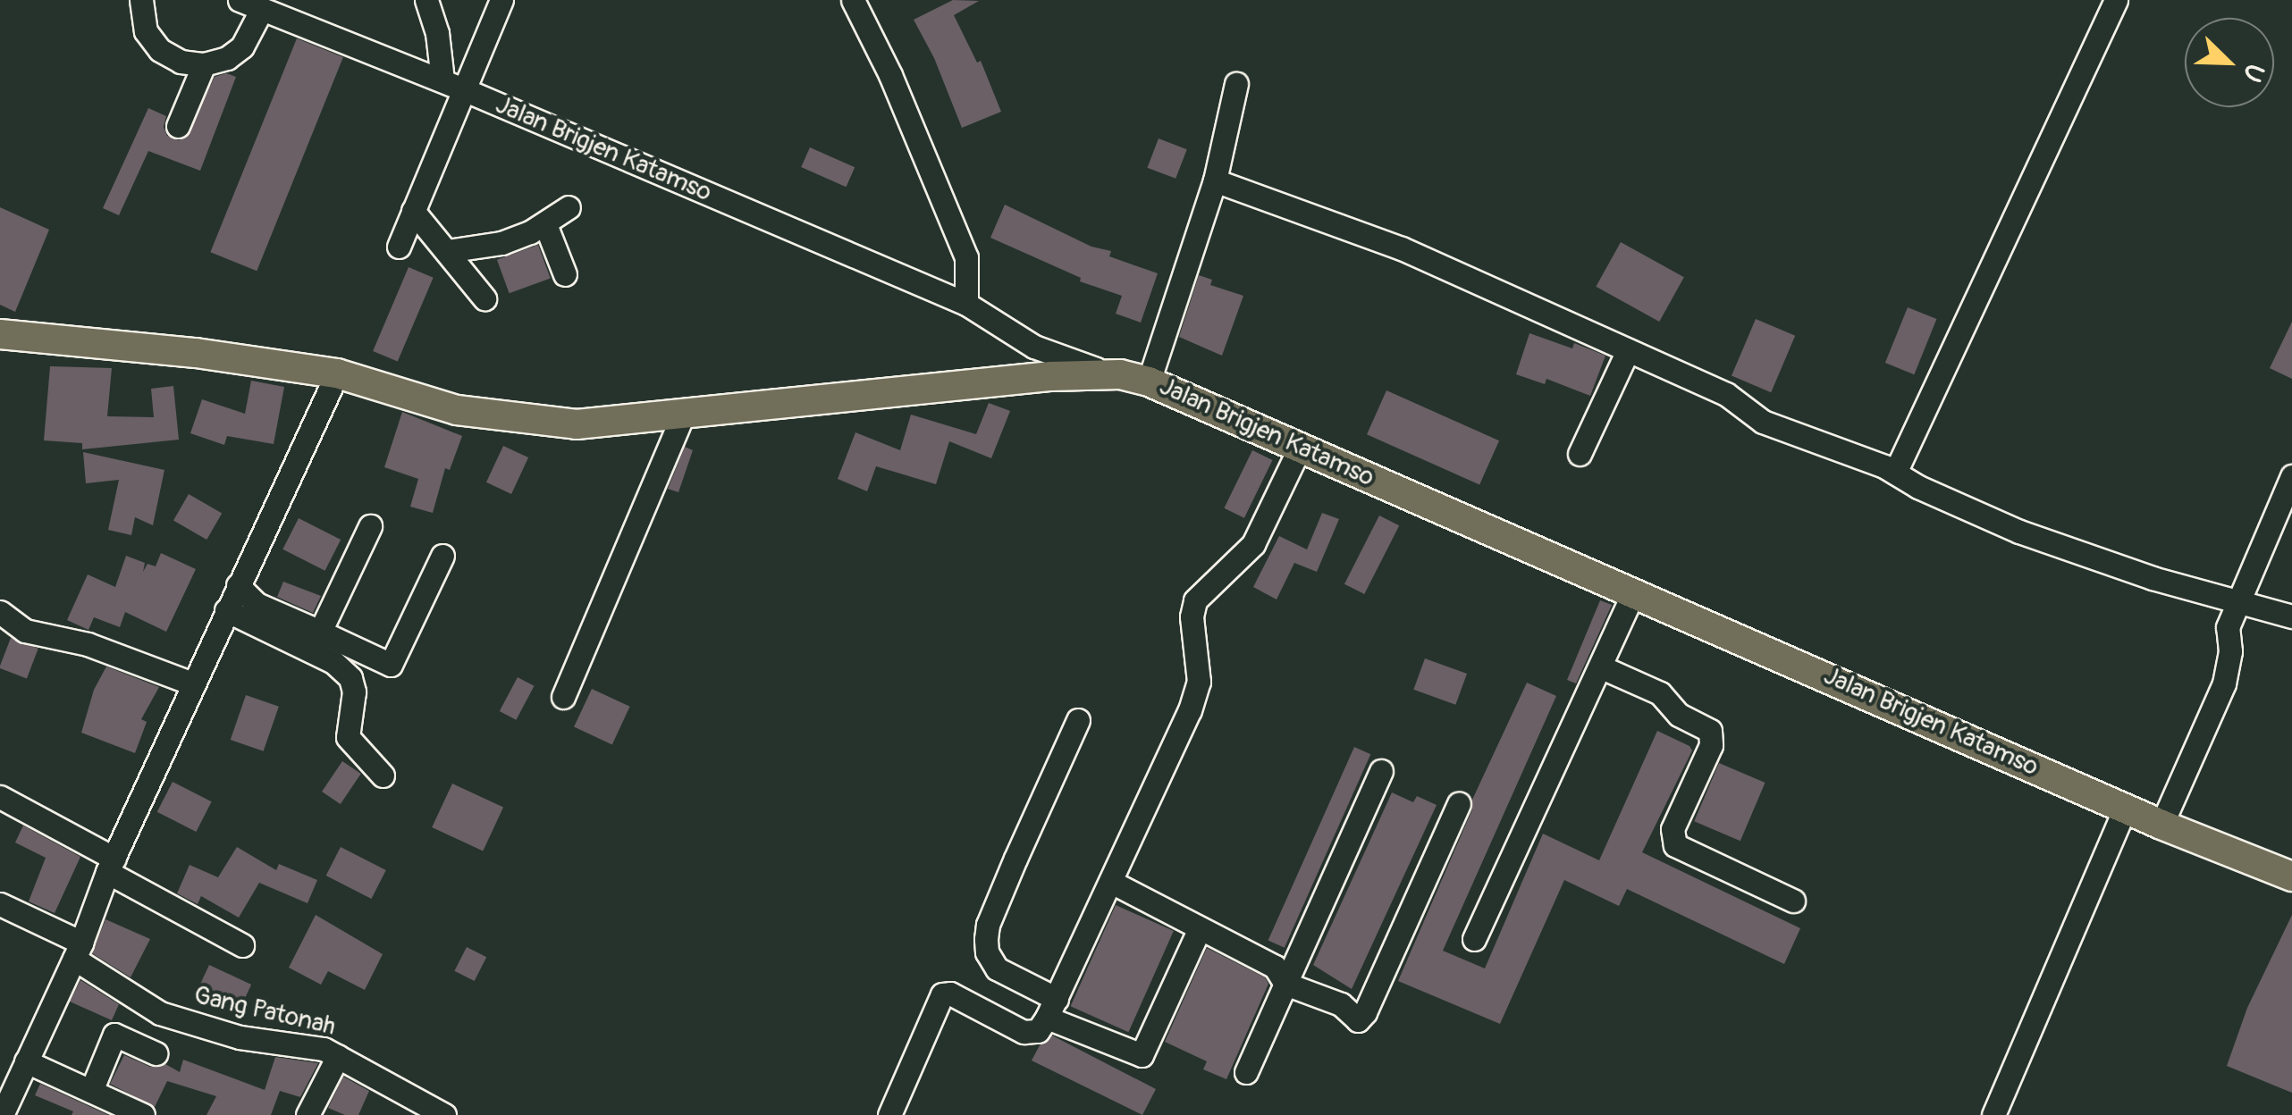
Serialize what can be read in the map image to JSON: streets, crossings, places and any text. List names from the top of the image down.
{
  "streets": {
    "main road": ["Jalan Brigjen Katamso"],
    "street": ["Gang Patonah"]
  },
  "north": "bottom right"
}
